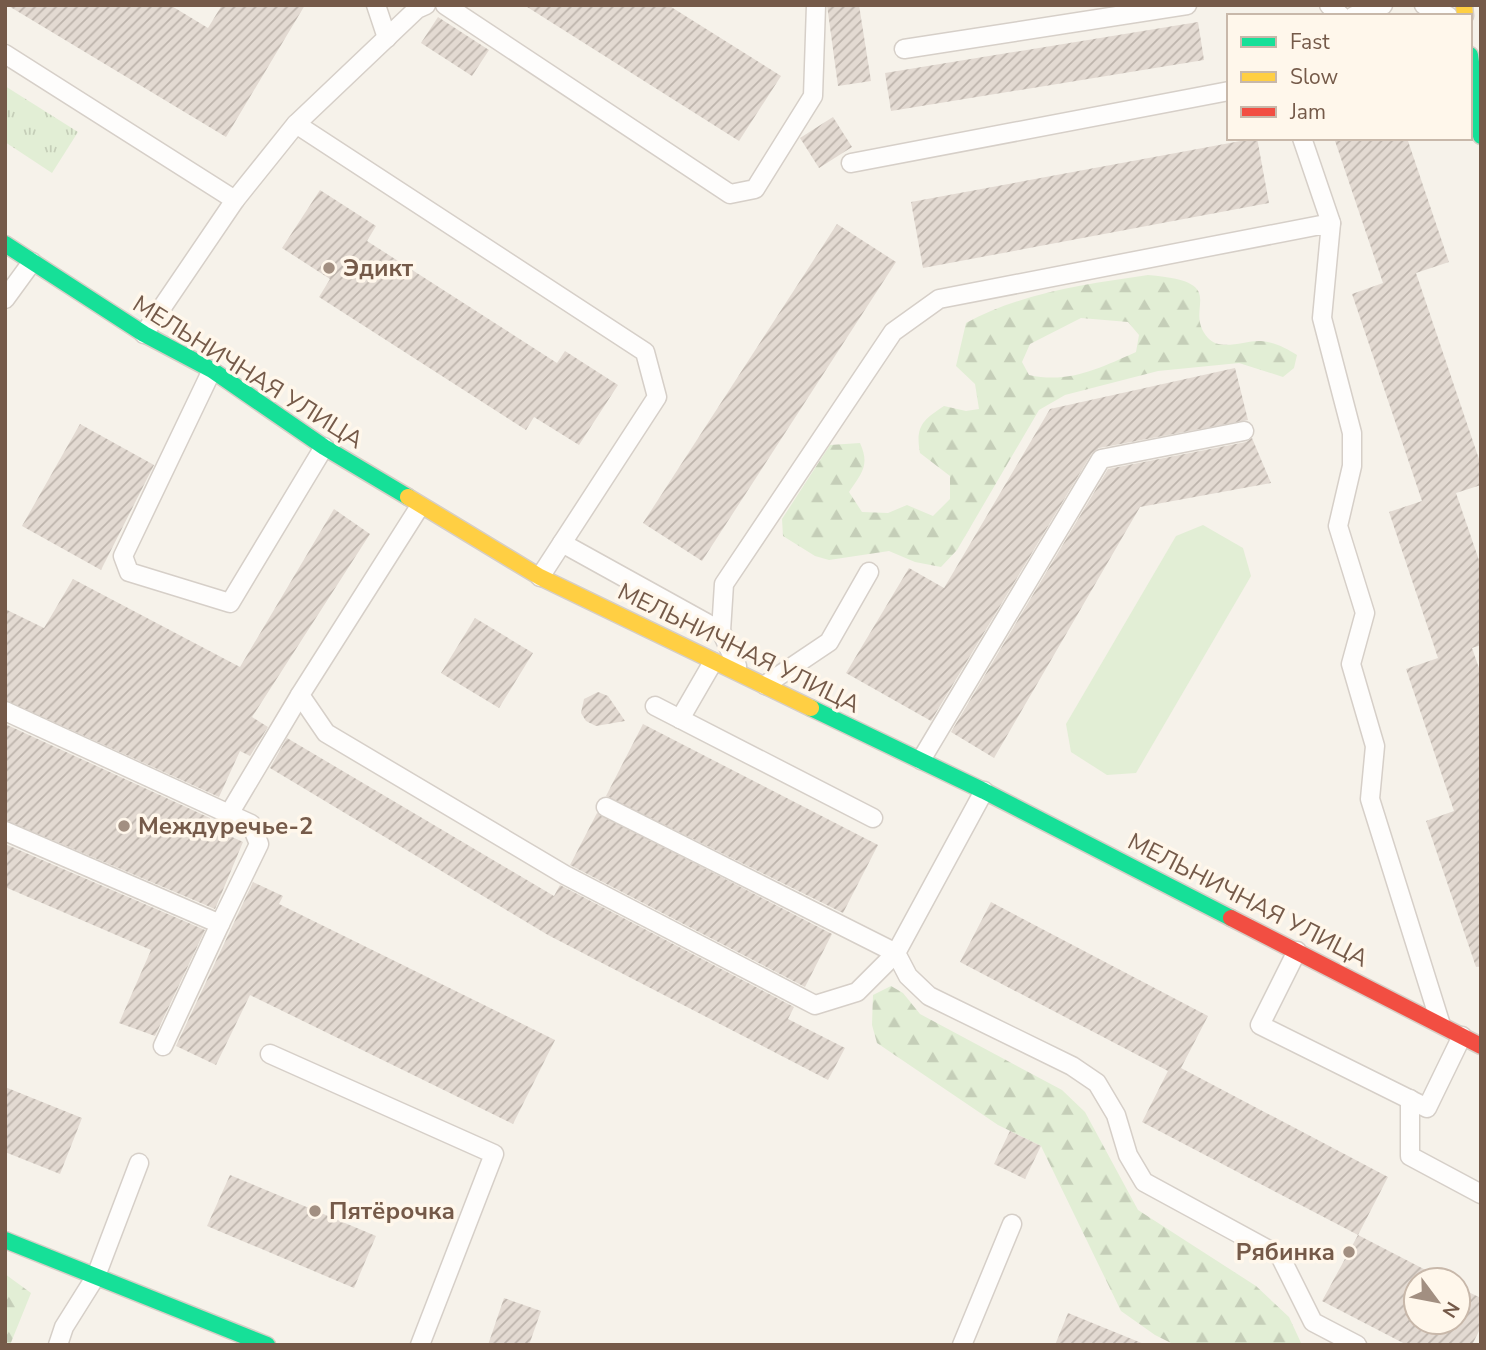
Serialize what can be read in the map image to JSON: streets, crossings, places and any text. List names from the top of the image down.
{
  "streets": {
    "main road": ["МЕЛЬНИЧНАЯ УЛИЦА"]
  },
  "places": [
    "Эдикт",
    "Междуречье-2",
    "Пятёрочка",
    "Рябинка"
  ],
  "legend": ["Fast", "Slow", "Jam"],
  "north": "bottom right"
}
